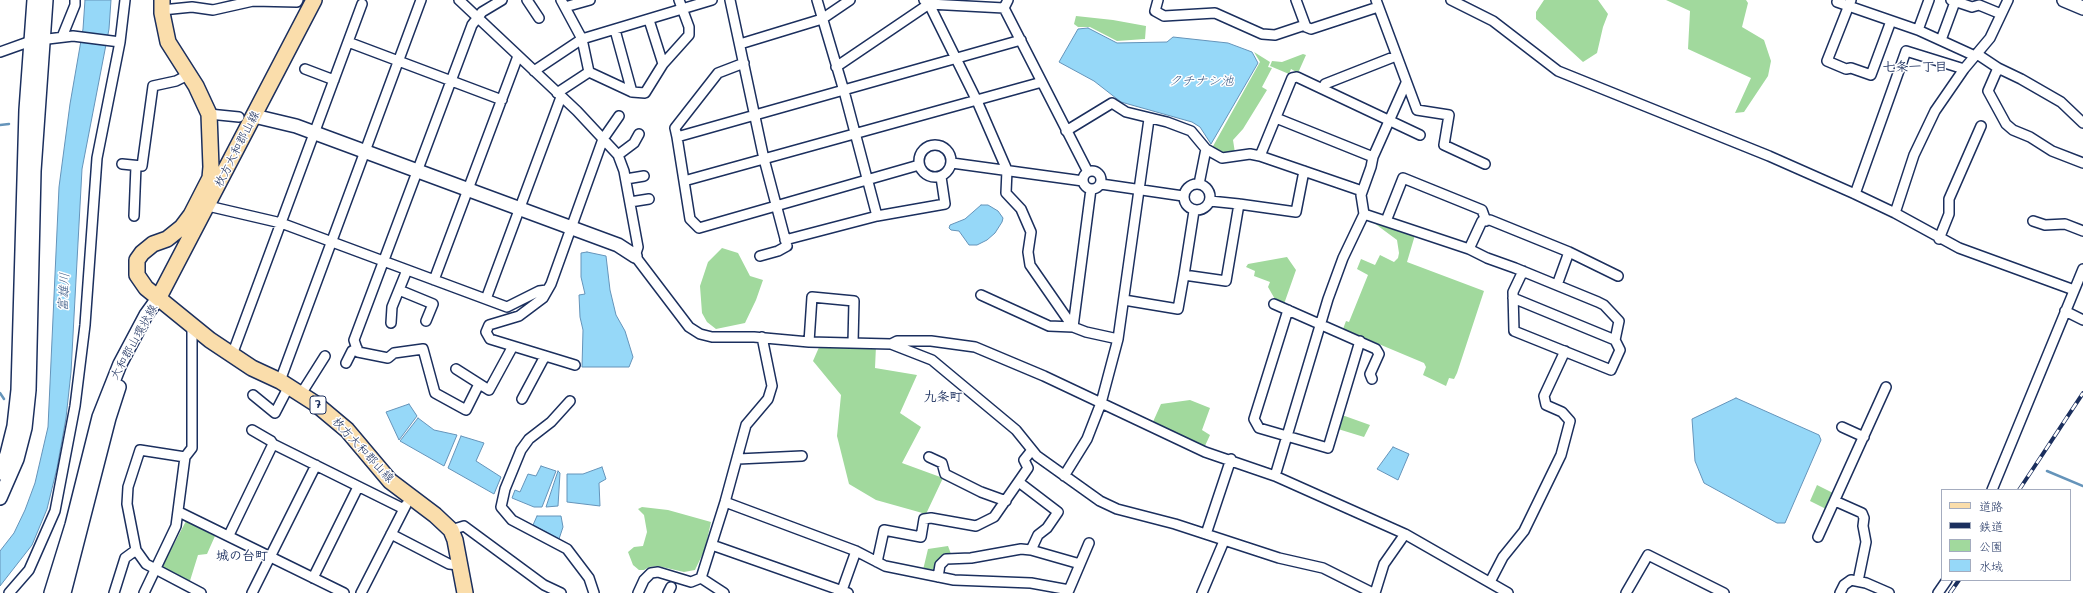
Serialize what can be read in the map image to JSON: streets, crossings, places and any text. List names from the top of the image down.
{
  "streets": {
    "main road": ["枚方大和郡山線", "大和郡山環状線", "7"]
  },
  "crossings": [
    ["枚方大和郡山線", "大和郡山環状線"]
  ],
  "districts": ["七条一丁目", "九条町", "城の台町"],
  "water": ["クチナシ池", "富雄川"],
  "legend": [
    "道路",
    "鉄道",
    "公園",
    "水域"
  ]
}
